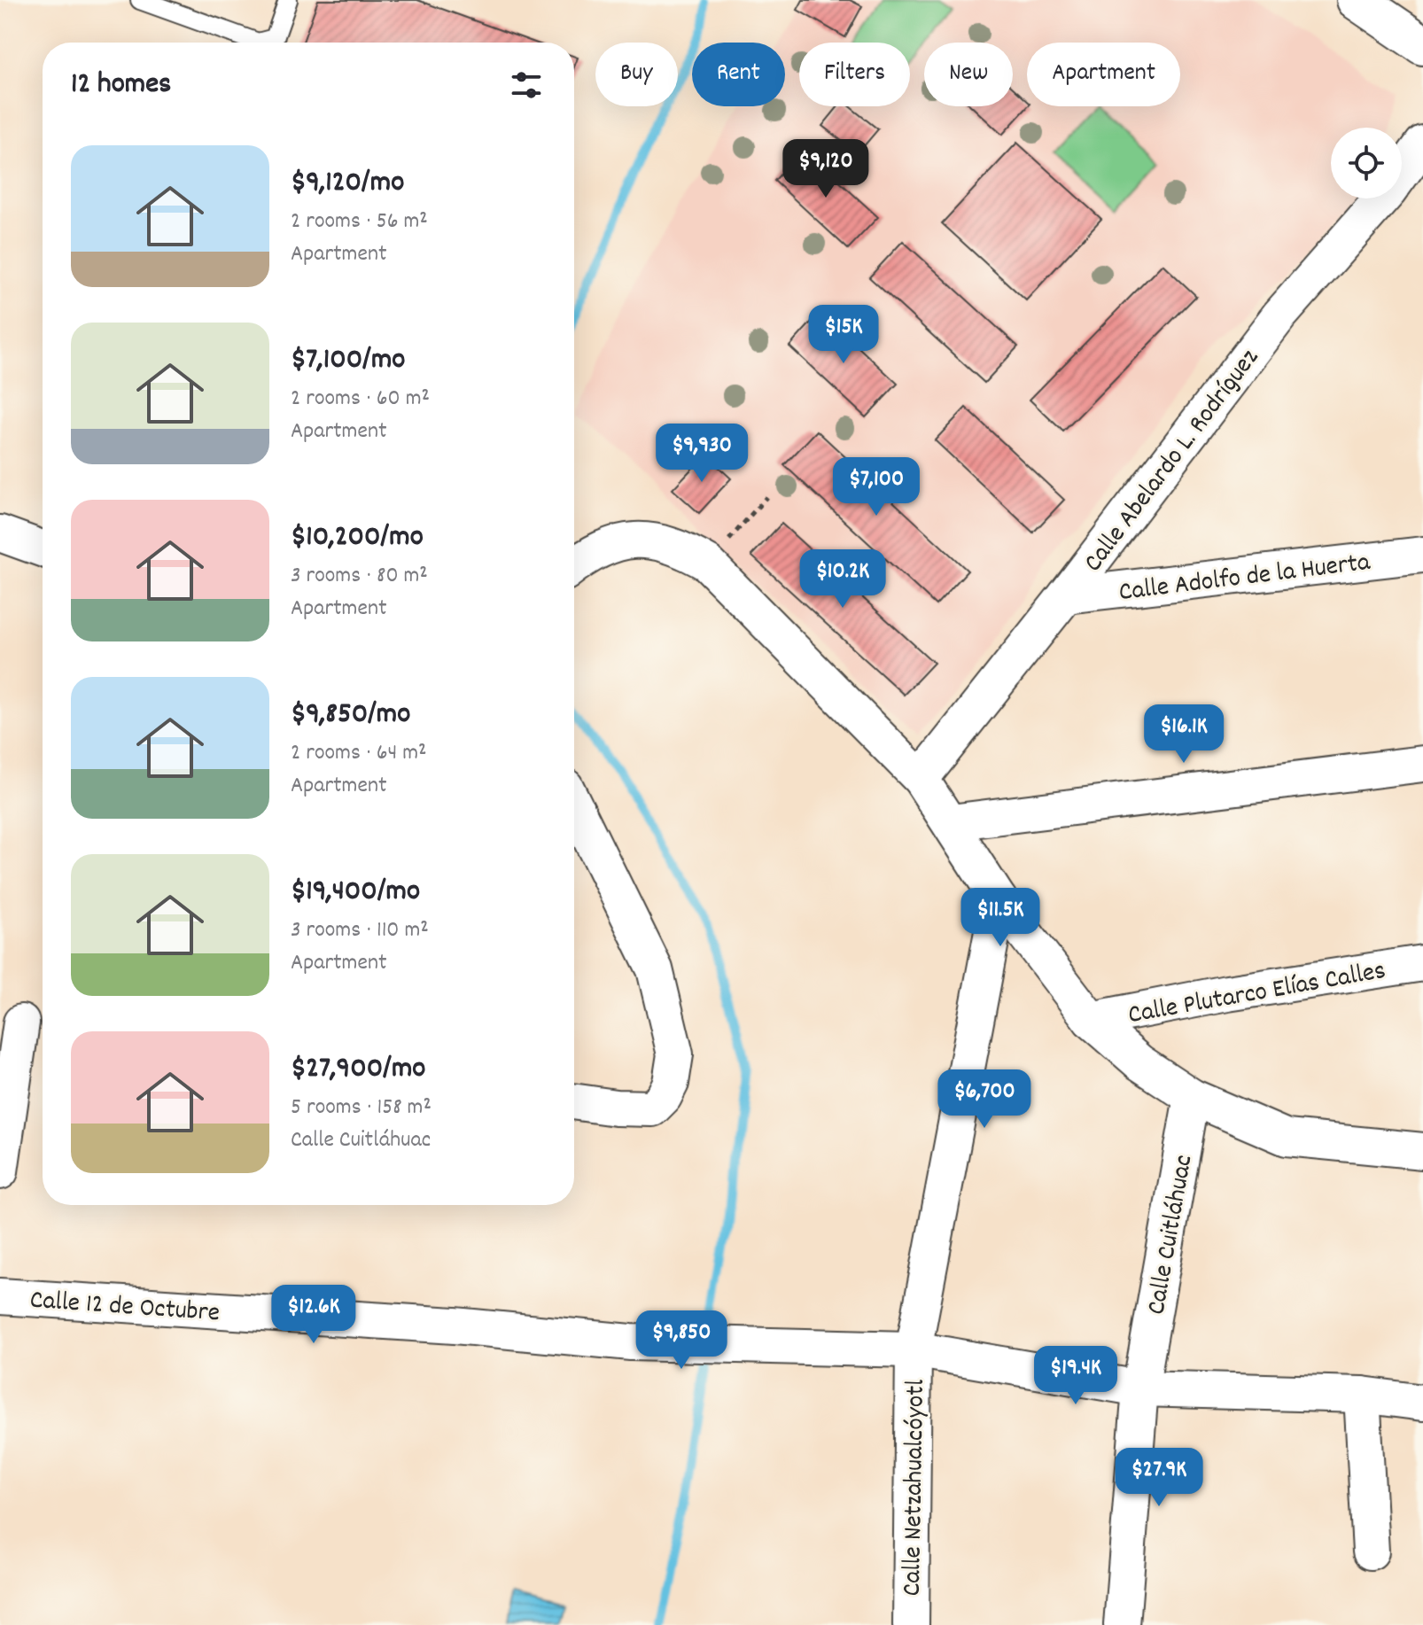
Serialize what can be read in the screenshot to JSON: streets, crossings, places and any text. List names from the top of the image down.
{
  "streets": {
    "street": [
      "Calle Abelardo L. Rodríguez",
      "Calle Adolfo de la Huerta",
      "Calle Plutarco Elías Calles",
      "Calle Cuitláhuac",
      "Calle 12 de Octubre",
      "Calle Netzahualcóyotl"
    ]
  },
  "crossings": [
    ["Calle Abelardo L. Rodríguez", "Calle Adolfo de la Huerta"],
    ["Calle Cuitláhuac", "Calle 12 de Octubre"],
    ["Calle 12 de Octubre", "Calle Netzahualcóyotl"]
  ],
  "page": {
    "chip": [
      "Buy",
      "Rent",
      "Filters",
      "New",
      "Apartment"
    ],
    "heading": "12 homes",
    "list": [
      {
        "name": "$9,120/mo",
        "note": "2 rooms · 56 m² · Apartment"
      },
      {
        "name": "$7,100/mo",
        "note": "2 rooms · 60 m² · Apartment"
      },
      {
        "name": "$10,200/mo",
        "note": "3 rooms · 80 m² · Apartment"
      },
      {
        "name": "$9,850/mo",
        "note": "2 rooms · 64 m² · Apartment"
      },
      {
        "name": "$19,400/mo",
        "note": "3 rooms · 110 m² · Apartment"
      },
      {
        "name": "$27,900/mo",
        "note": "5 rooms · 158 m² · Calle Cuitláhuac"
      }
    ],
    "price": [
      "$9,120",
      "$15K",
      "$9,930",
      "$7,100",
      "$10.2K",
      "$16.1K",
      "$11.5K",
      "$6,700",
      "$12.6K",
      "$9,850",
      "$19.4K",
      "$27.9K"
    ]
  }
}
